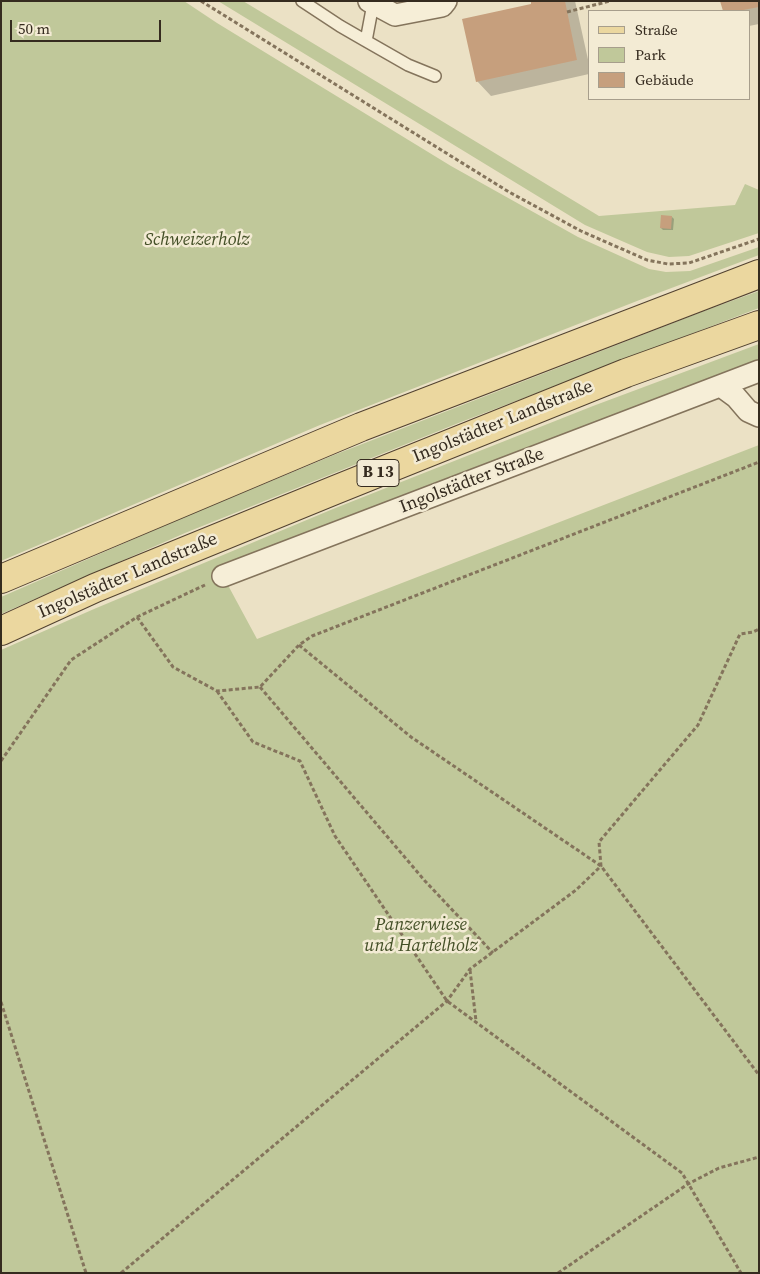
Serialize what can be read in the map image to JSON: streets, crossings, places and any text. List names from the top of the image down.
{
  "streets": {
    "main road": ["Ingolstädter Landstraße", "B 13"],
    "street": ["Ingolstädter Straße"]
  },
  "parks": ["Schweizerholz", "Panzerwiese und Hartelholz"],
  "legend": ["Straße", "Park", "Gebäude"],
  "scale_bar": "50 m"
}
